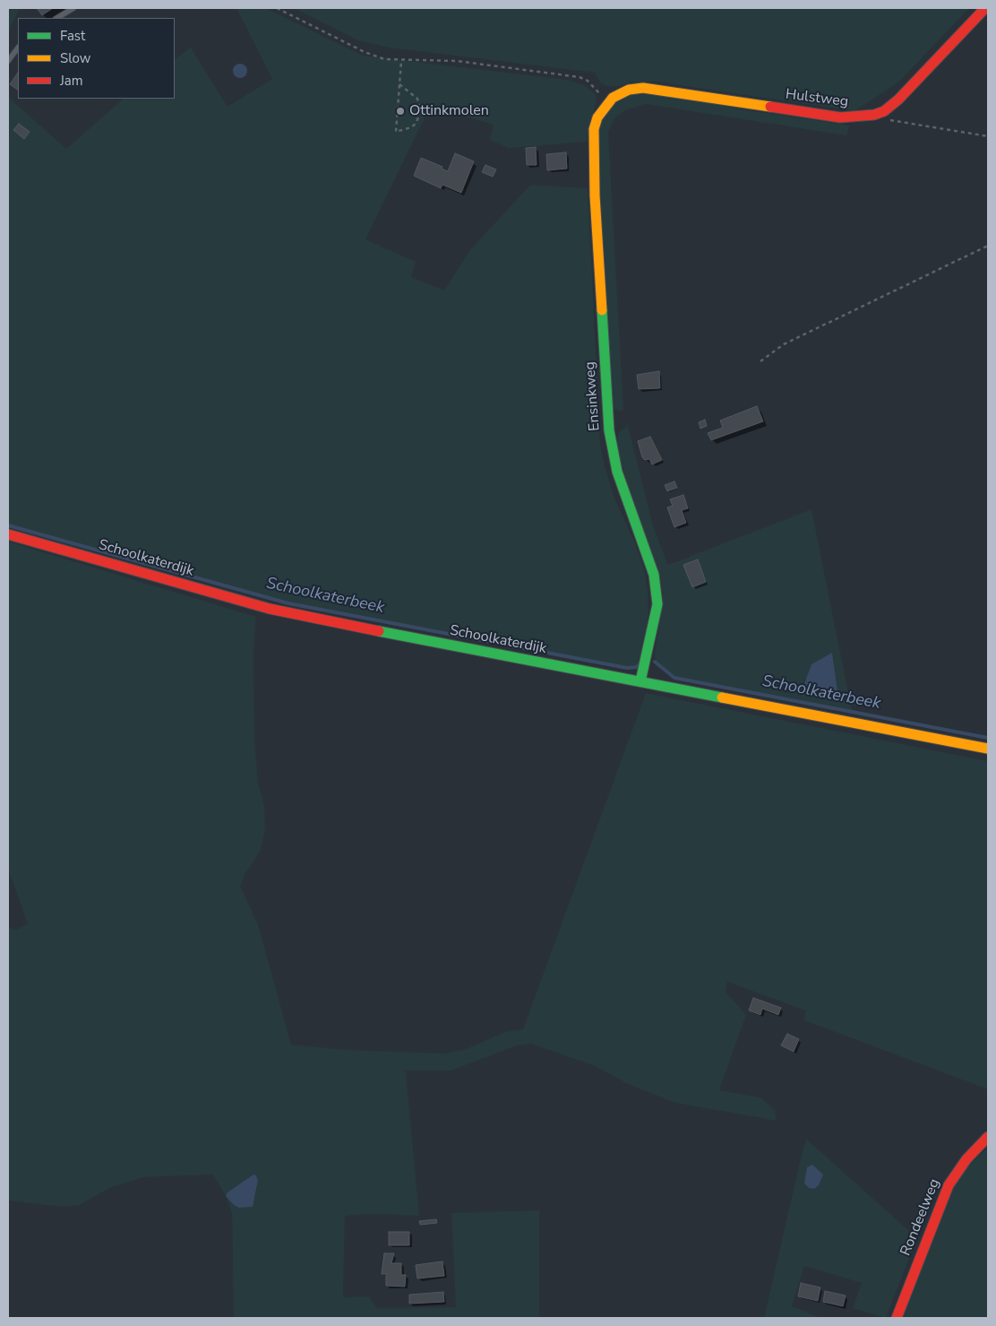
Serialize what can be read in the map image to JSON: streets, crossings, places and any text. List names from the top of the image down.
{
  "streets": {
    "street": [
      "Hulstweg",
      "Ensinkweg",
      "Schoolkaterdijk",
      "Rondeelweg"
    ]
  },
  "crossings": [
    ["Hulstweg", "Ensinkweg"],
    ["Ensinkweg", "Schoolkaterdijk"]
  ],
  "water": ["Schoolkaterbeek"],
  "places": ["Ottinkmolen"],
  "legend": ["Fast", "Slow", "Jam"]
}
